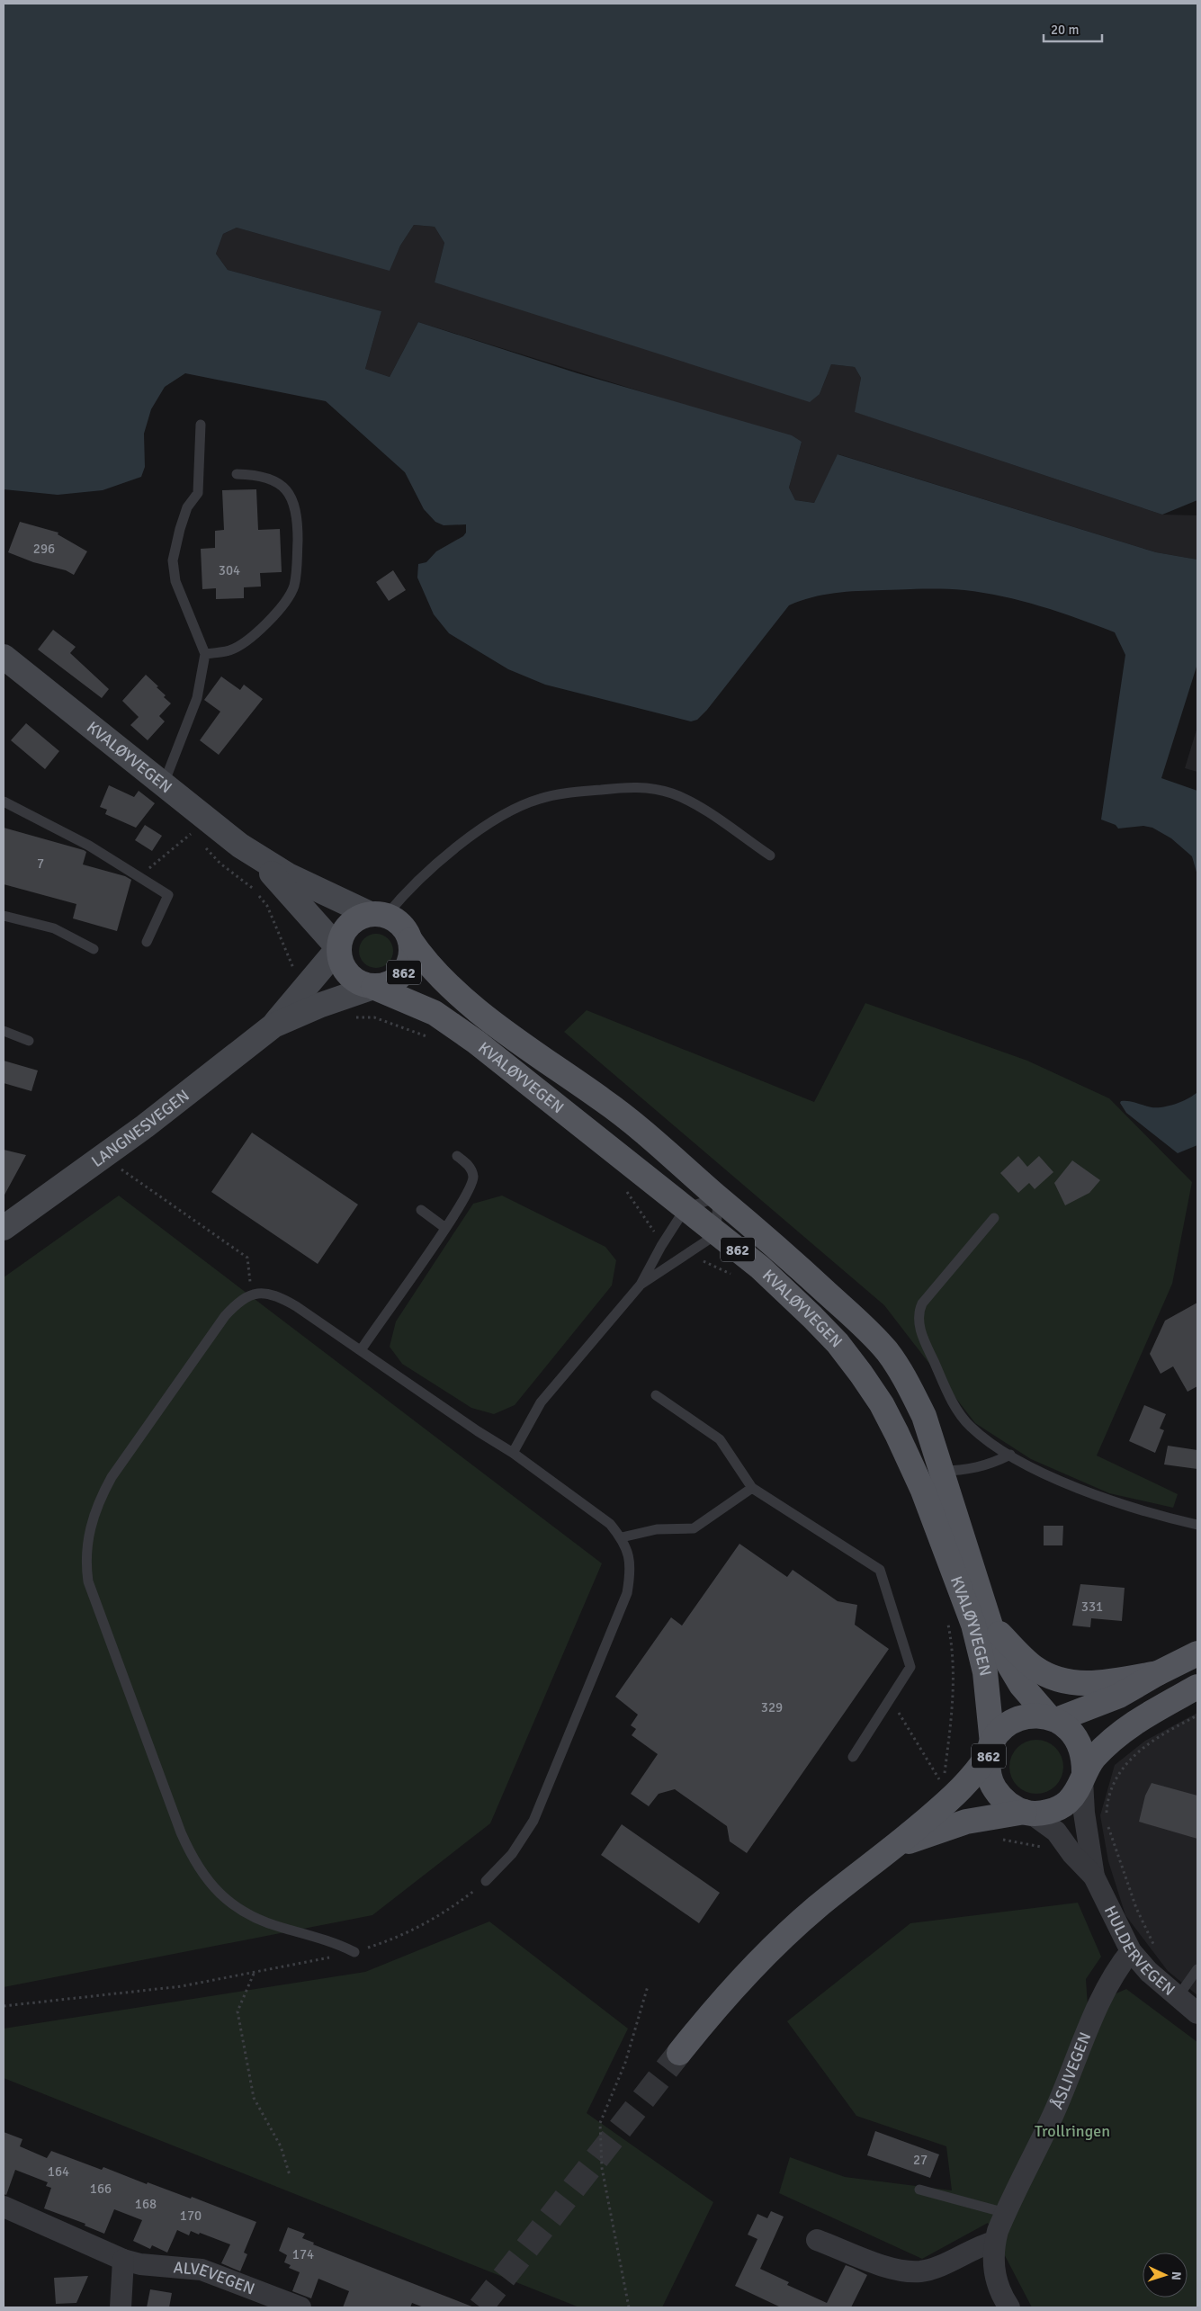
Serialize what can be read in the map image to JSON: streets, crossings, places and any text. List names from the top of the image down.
{
  "streets": {
    "main road": ["KVALØYVEGEN", "862"],
    "street": [
      "LANGNESVEGEN",
      "HULDERVEGEN",
      "ÅSLIVEGEN",
      "ALVEVEGEN"
    ]
  },
  "crossings": [
    ["KVALØYVEGEN", "862"],
    ["KVALØYVEGEN", "LANGNESVEGEN"],
    ["KVALØYVEGEN", "HULDERVEGEN"],
    ["862", "LANGNESVEGEN"],
    ["862", "HULDERVEGEN"],
    ["HULDERVEGEN", "ÅSLIVEGEN"]
  ],
  "parks": ["Trollringen"],
  "house_numbers": [
    "296",
    "304",
    "7",
    "331",
    "329",
    "27",
    "164",
    "166",
    "168",
    "170",
    "174"
  ],
  "scale_bar": "20 m",
  "north": "right"
}
